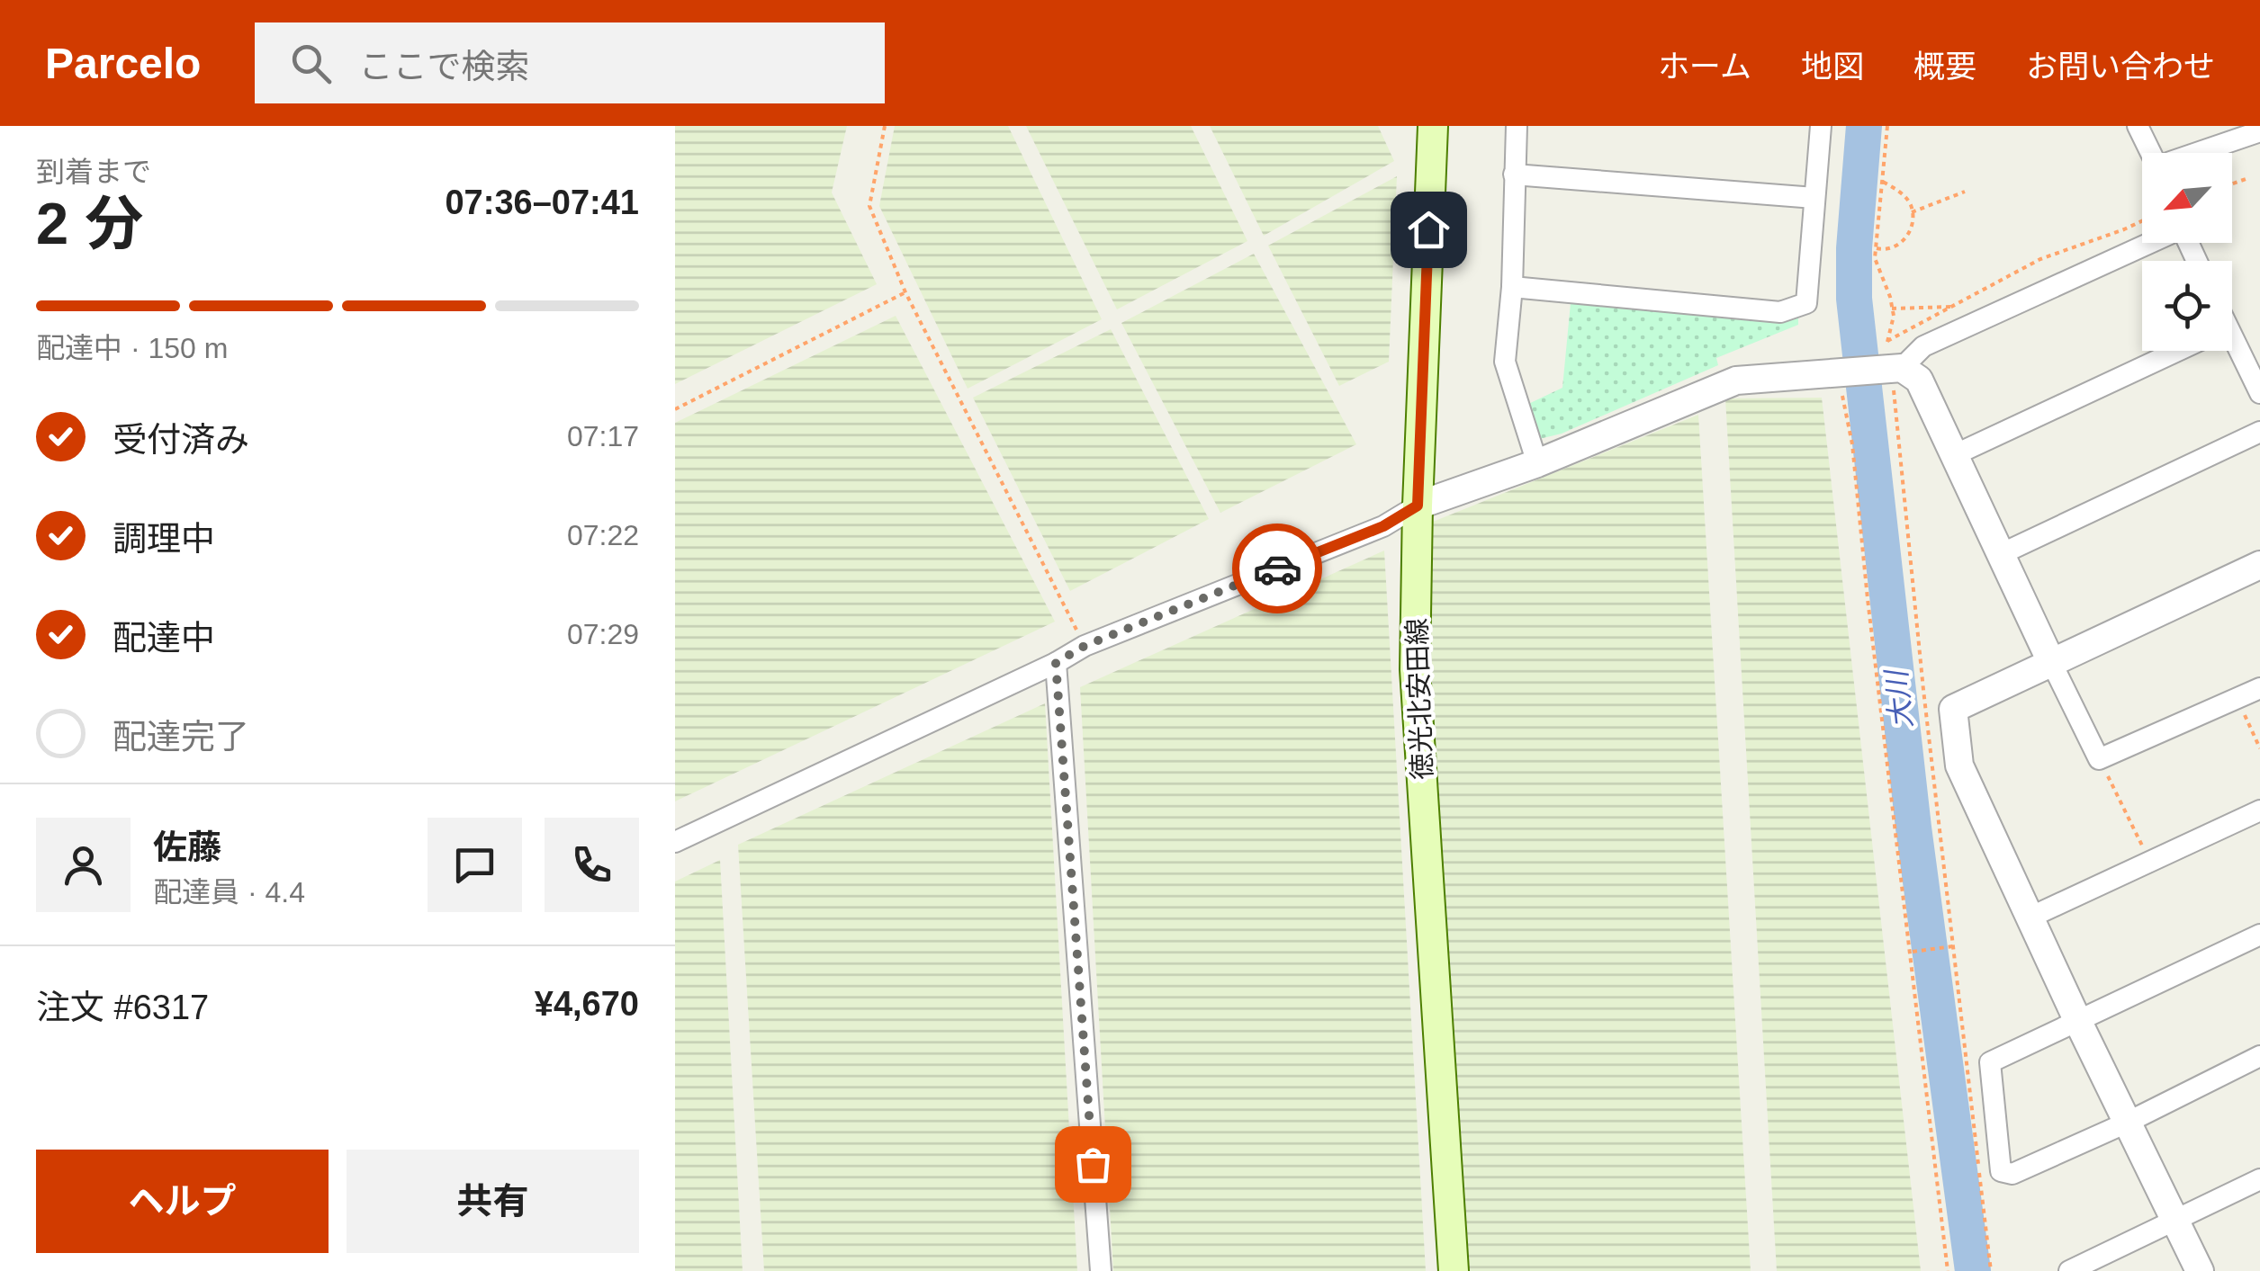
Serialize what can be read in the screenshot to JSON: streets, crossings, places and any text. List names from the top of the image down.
{
  "streets": {
    "main road": ["徳光北安田線"]
  },
  "water": ["大川"],
  "north": "bottom left",
  "page": {
    "header": "Parcelo",
    "search": "ここで検索",
    "nav": [
      "ホーム",
      "地図",
      "概要",
      "お問い合わせ"
    ],
    "heading": ["2 分", "到着まで", "07:36–07:41"],
    "panel": [
      "佐藤",
      "配達員 · 4.4",
      "注文 #6317",
      "¥4,670"
    ],
    "bar": "配達中 · 150 m",
    "list": [
      ["受付済み", "07:17"],
      ["調理中", "07:22"],
      ["配達中", "07:29"],
      "配達完了"
    ],
    "buttons": ["ヘルプ", "共有"]
  }
}
